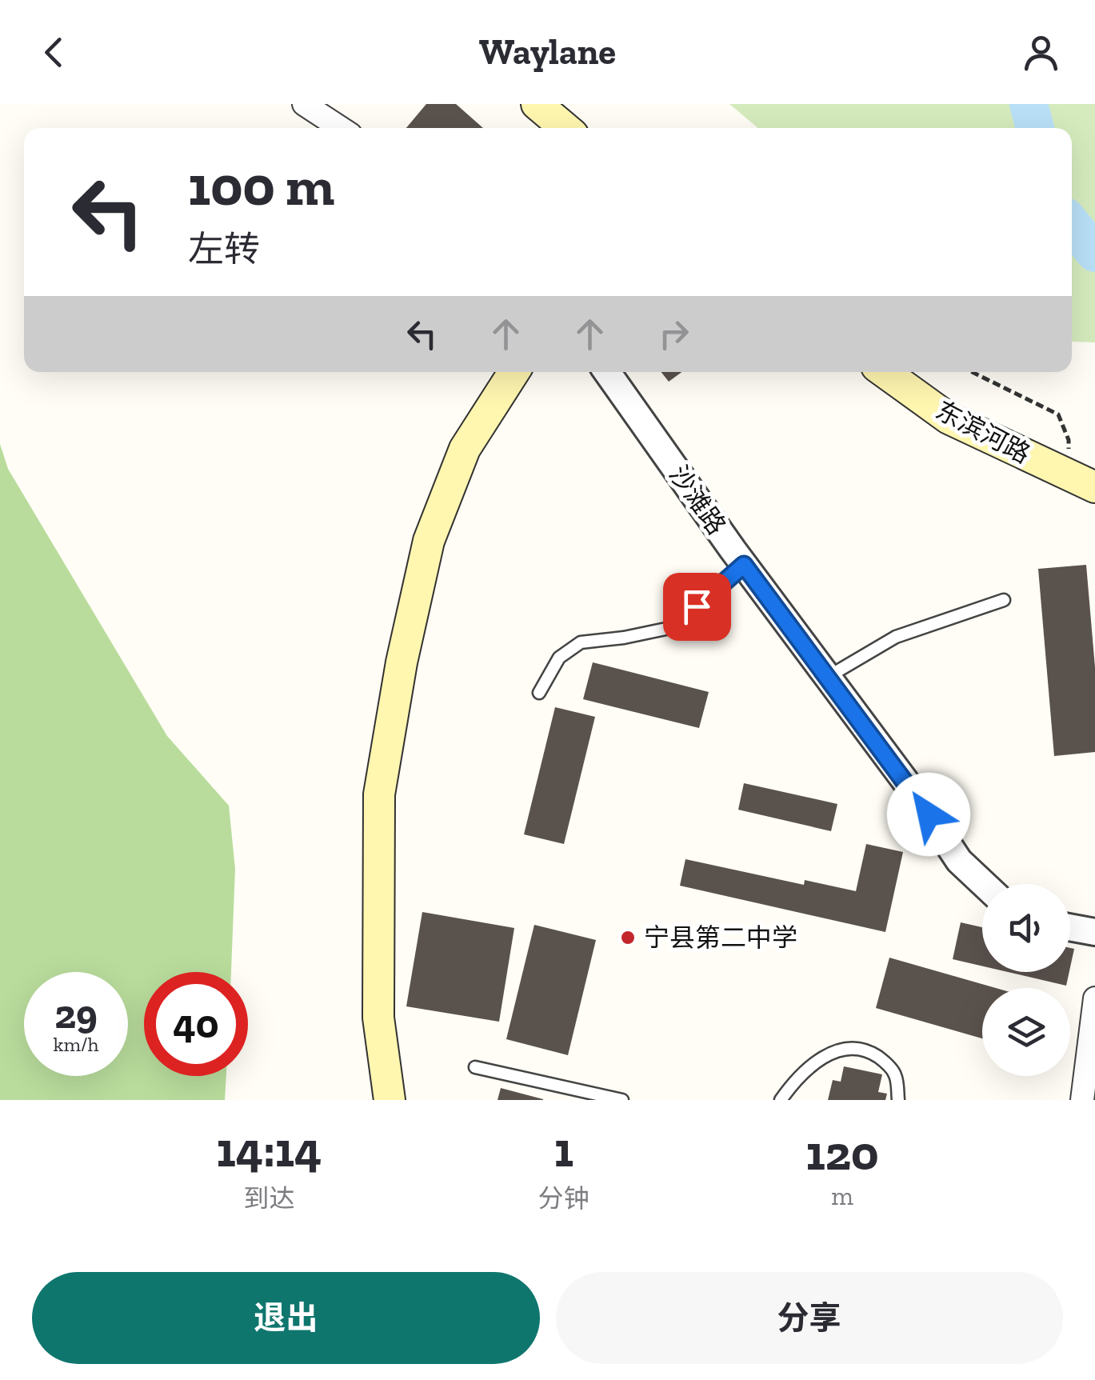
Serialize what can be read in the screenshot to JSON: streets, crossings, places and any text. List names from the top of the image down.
{
  "streets": {
    "main road": ["东滨河路"],
    "street": ["沙滩路"]
  },
  "places": ["宁县第二中学"],
  "page": {
    "header": "Waylane",
    "turn": ["100 m", "左转"],
    "speed": "29 km/h",
    "limit": "40",
    "eta": [
      "14:14",
      "到达",
      "1",
      "分钟",
      "120",
      "m"
    ],
    "buttons": ["退出", "分享"]
  }
}
